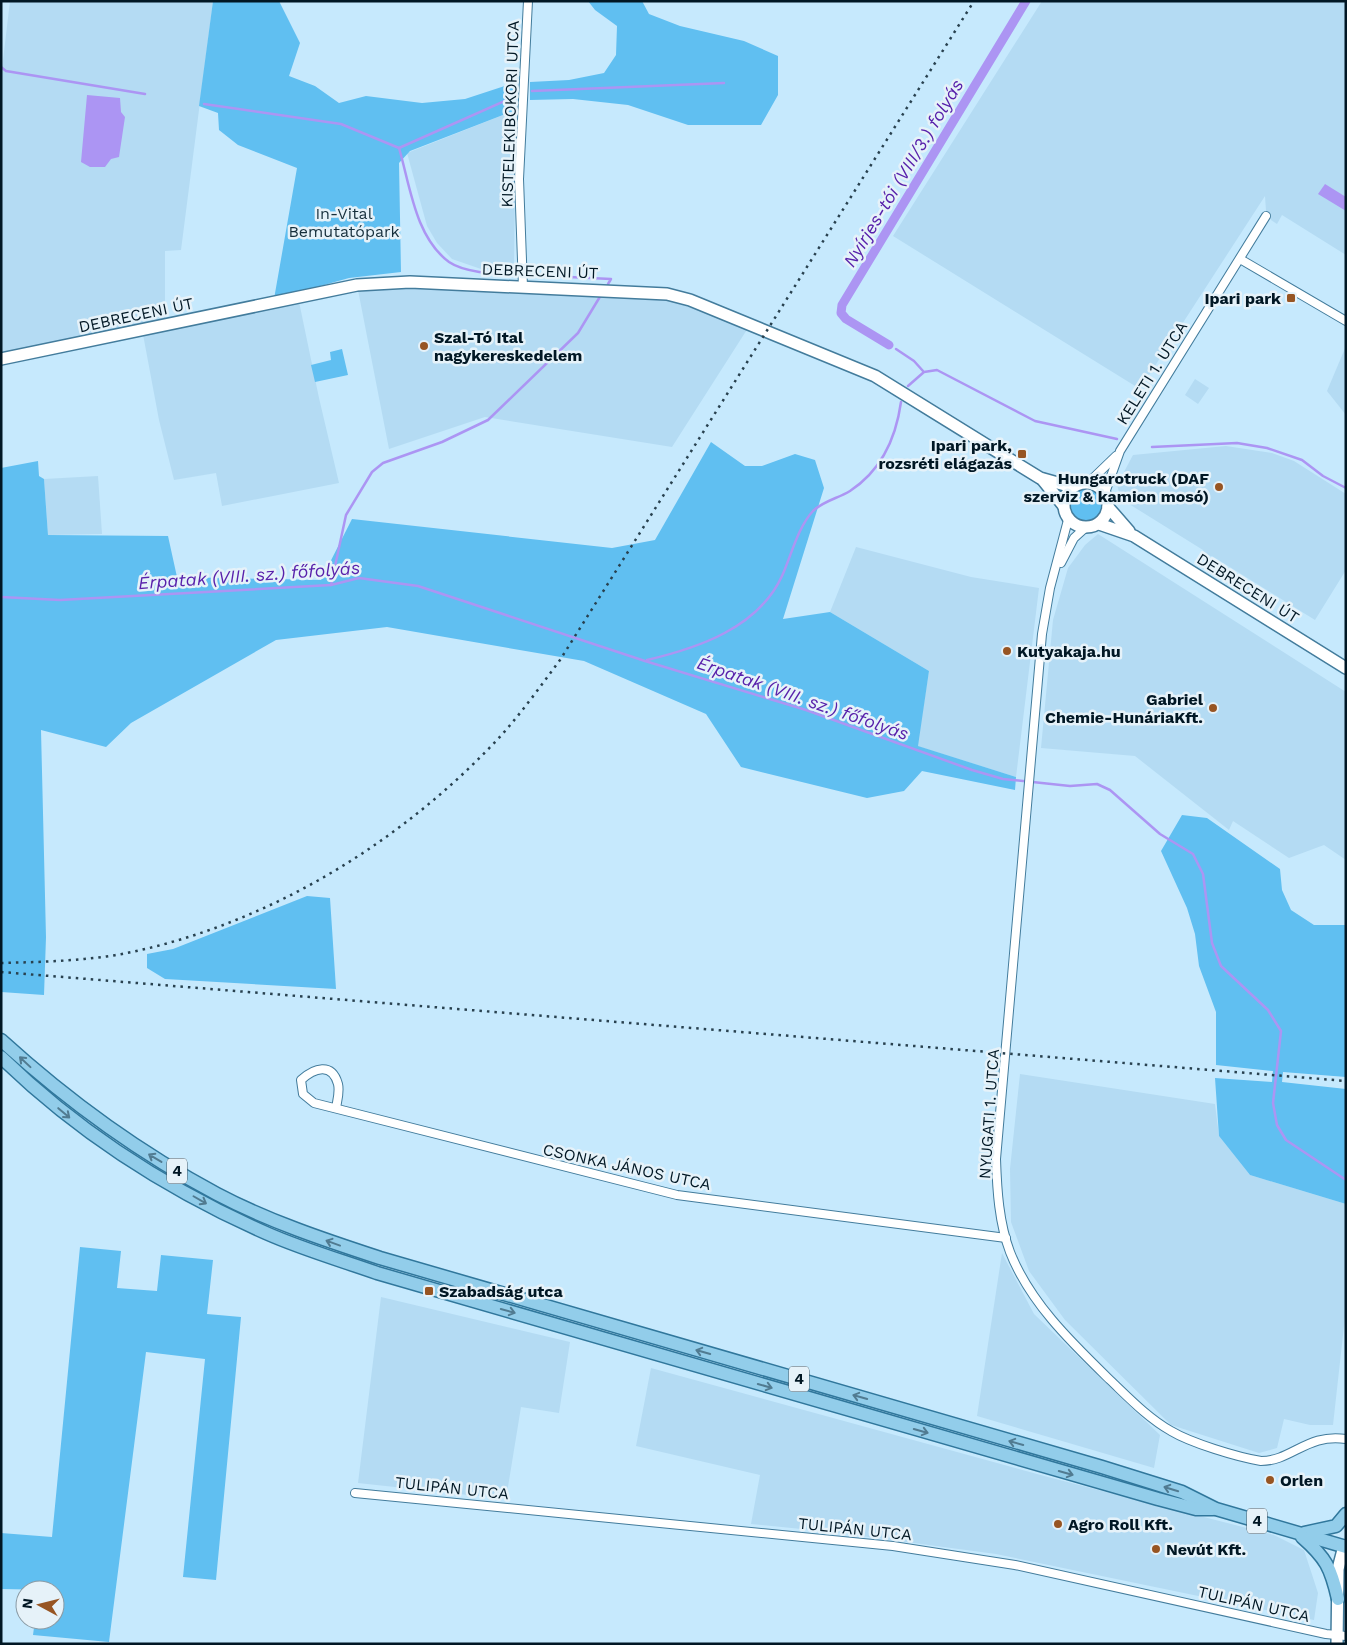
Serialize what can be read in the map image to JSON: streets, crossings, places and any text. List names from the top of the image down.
{
  "streets": {
    "main road": ["4"],
    "street": [
      "KISTELEKIBOKORI UTCA",
      "DEBRECENI ÚT",
      "KELETI 1. UTCA",
      "NYUGATI 1. UTCA",
      "CSONKA JÁNOS UTCA",
      "TULIPÁN UTCA"
    ]
  },
  "crossings": [
    ["KISTELEKIBOKORI UTCA", "DEBRECENI ÚT"],
    ["NYUGATI 1. UTCA", "CSONKA JÁNOS UTCA"]
  ],
  "water": ["Nyírjes-tói (VIII/3.) folyás", "Érpatak (VIII. sz.) főfolyás"],
  "parks": ["In-Vital Bemutatópark"],
  "places": {
    "transit": ["Ipari park", "Ipari park, rozsréti elágazás", "Szabadság utca"],
    "other": [
      "Szal-Tó Ital nagykereskedelem",
      "Hungarotruck (DAF szerviz & kamion mosó)",
      "Kutyakaja.hu",
      "Gabriel Chemie-HunáriaKft.",
      "Orlen",
      "Agro Roll Kft.",
      "Nevút Kft."
    ]
  },
  "north": "left"
}
